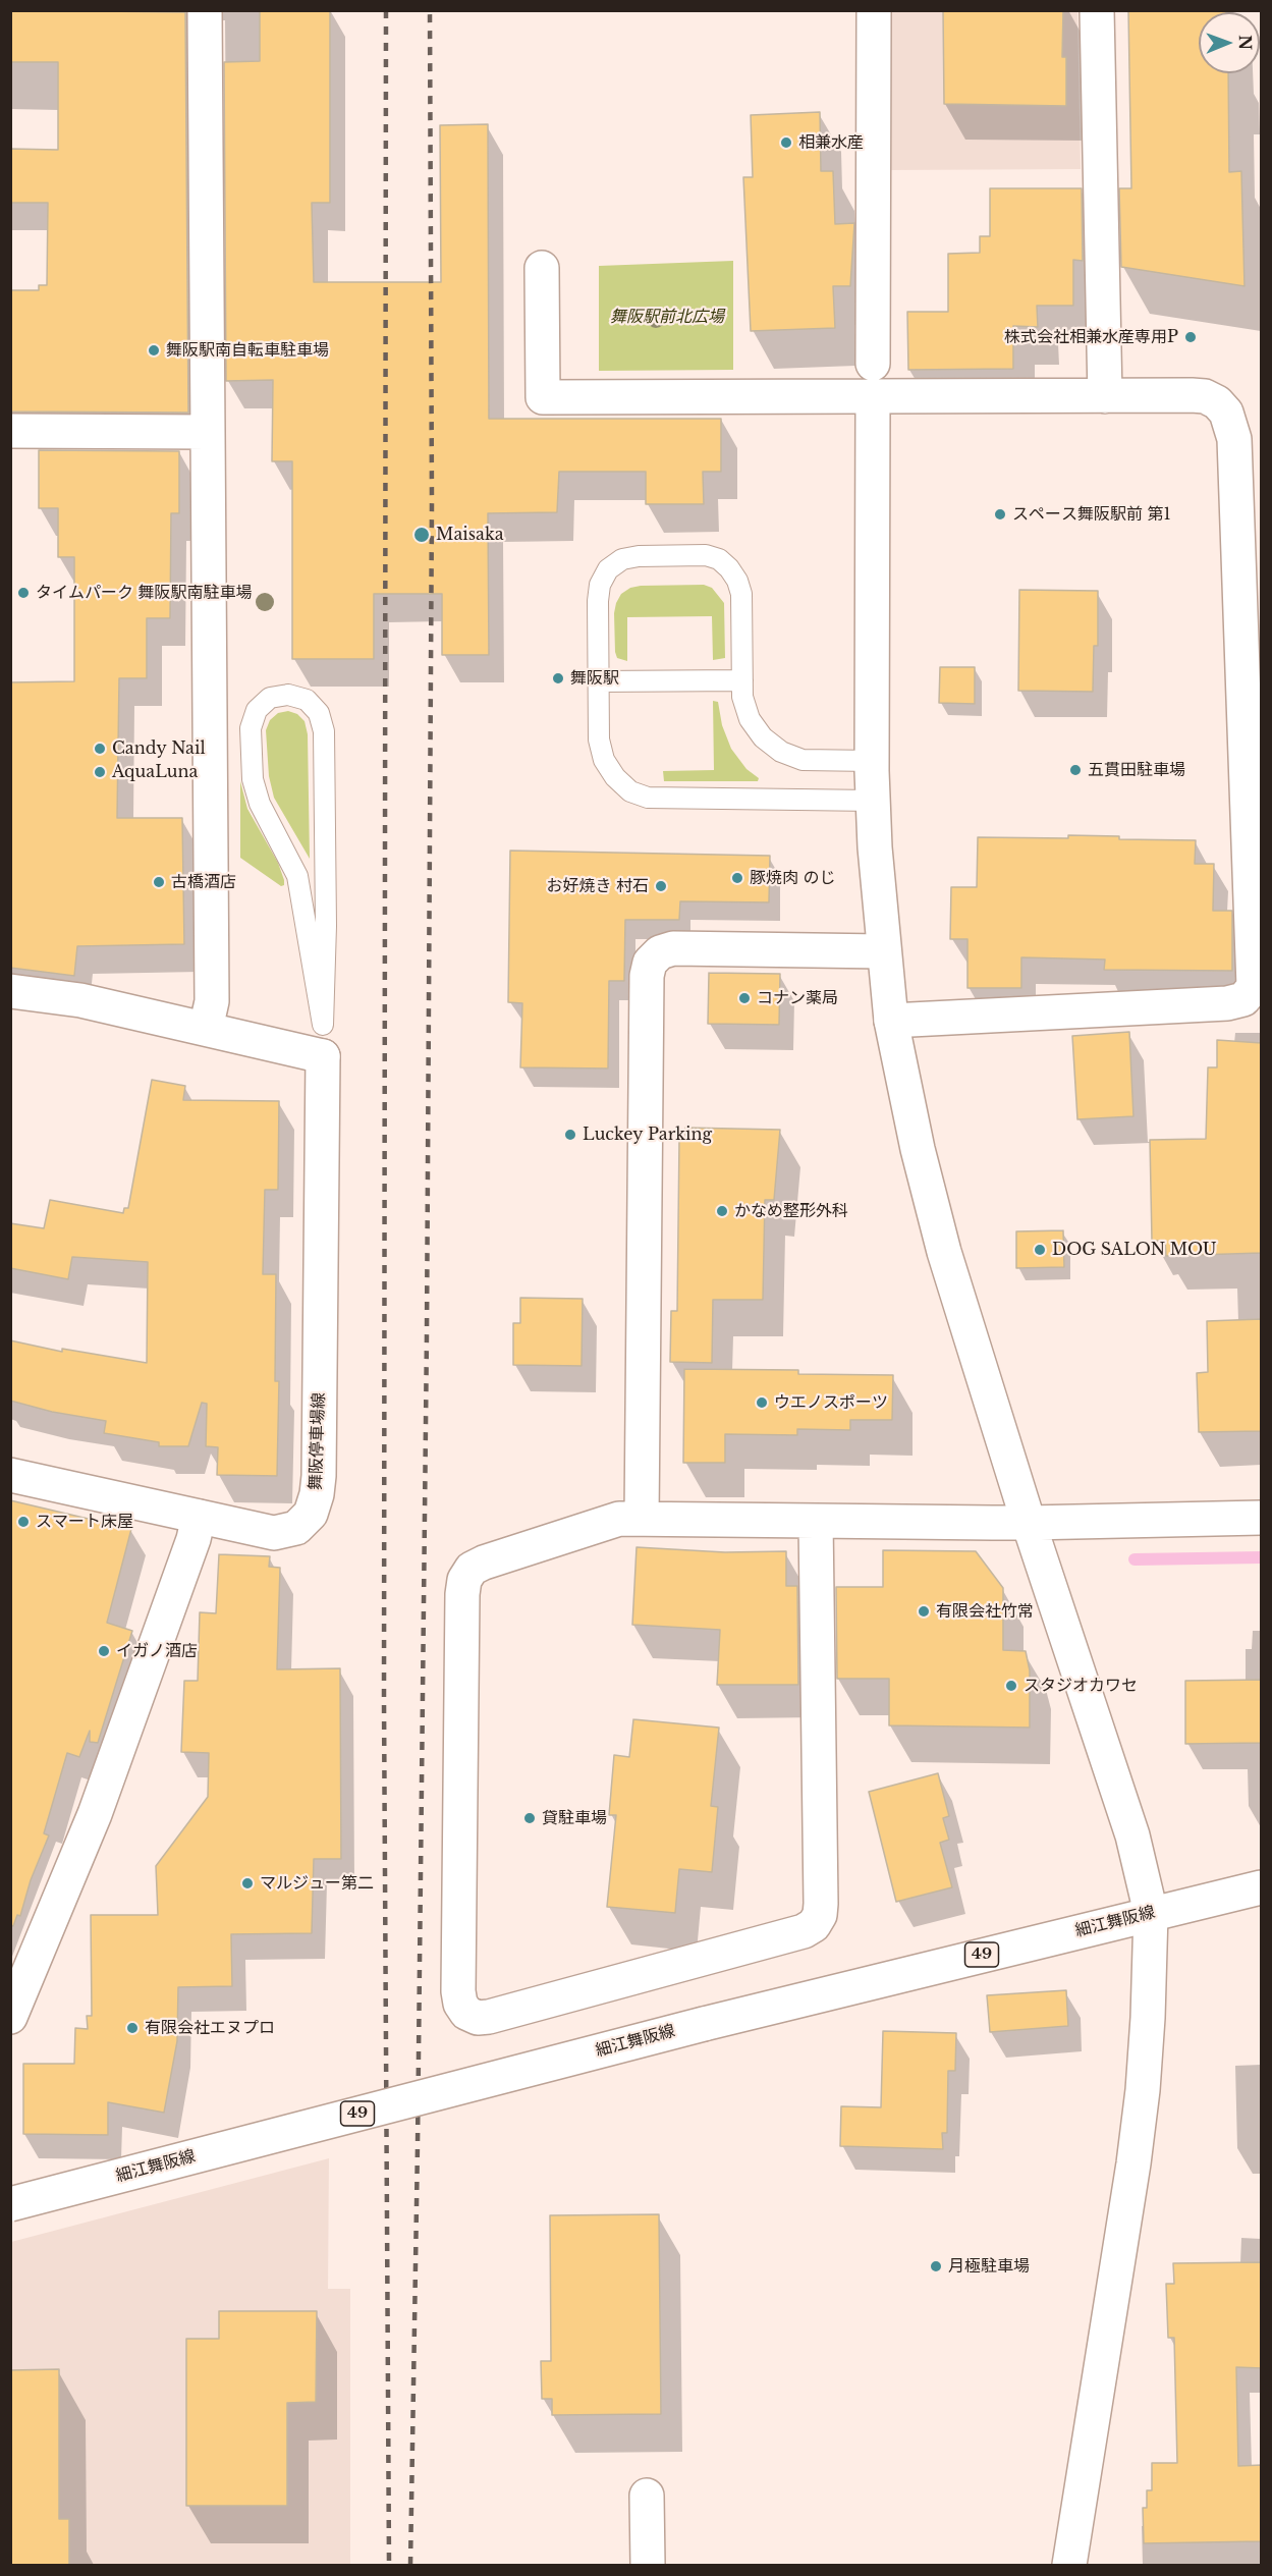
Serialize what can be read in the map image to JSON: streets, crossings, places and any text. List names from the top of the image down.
{
  "streets": {
    "street": ["舞阪停車場線", "細江舞阪線", "49"]
  },
  "parks": ["舞阪駅前北広場"],
  "places": [
    "相兼水産",
    "株式会社相兼水産専用P",
    "舞阪駅南自転車駐車場",
    "スペース舞阪駅前 第1",
    "Maisaka",
    "タイムパーク 舞阪駅南駐車場",
    "舞阪駅",
    "Candy Nail",
    "五貫田駐車場",
    "AquaLuna",
    "豚焼肉 のじ",
    "古橋酒店",
    "お好焼き 村石",
    "コナン薬局",
    "Luckey Parking",
    "かなめ整形外科",
    "DOG SALON MOU",
    "ウエノスポーツ",
    "スマート床屋",
    "有限会社竹常",
    "イガノ酒店",
    "スタジオカワセ",
    "貸駐車場",
    "マルジュー第二",
    "有限会社エヌプロ",
    "月極駐車場"
  ],
  "north": "right"
}
